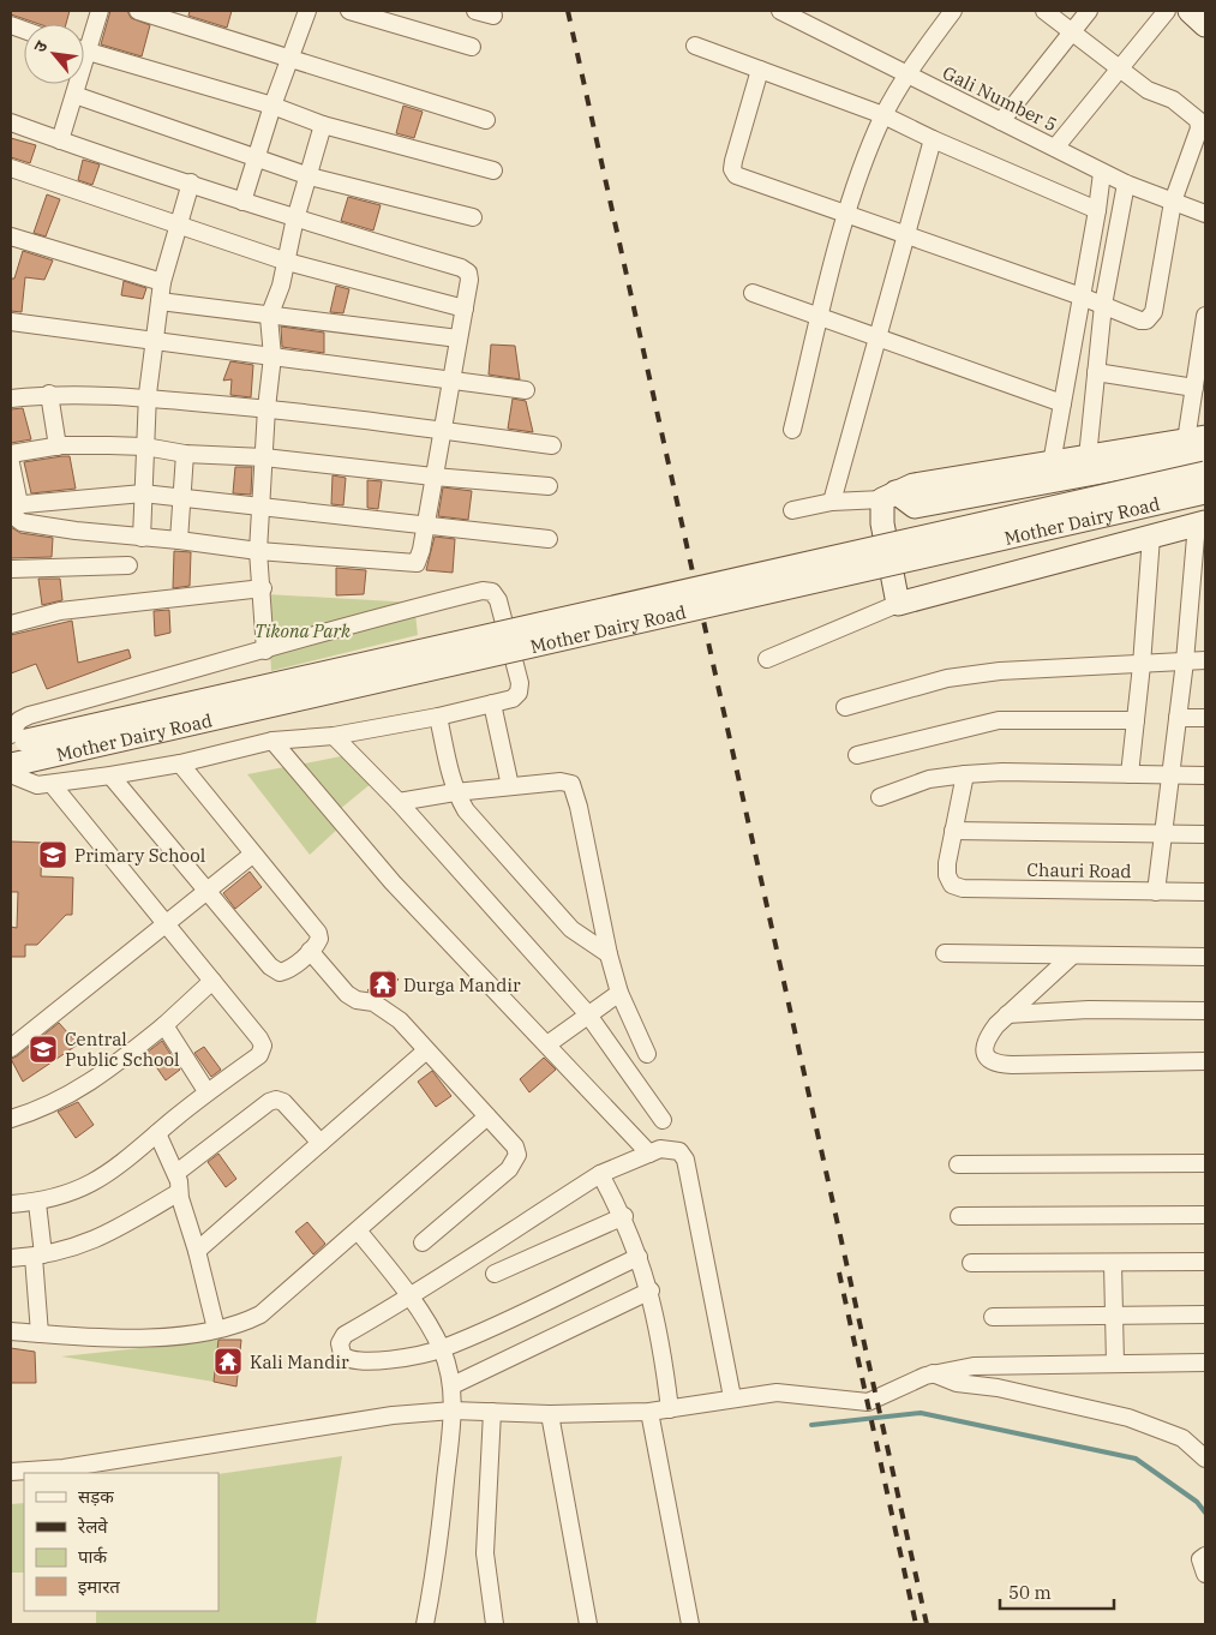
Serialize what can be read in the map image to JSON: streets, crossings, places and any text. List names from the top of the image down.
{
  "streets": {
    "main road": ["Mother Dairy Road"],
    "street": ["Gali Number 5", "Chauri Road"]
  },
  "parks": ["Tikona Park"],
  "places": {
    "school or university": ["Primary School", "Central Public School"],
    "temple": ["Durga Mandir", "Kali Mandir"]
  },
  "legend": [
    "सड़क",
    "रेलवे",
    "पार्क",
    "इमारत"
  ],
  "scale_bar": "50 m",
  "north": "top left"
}
